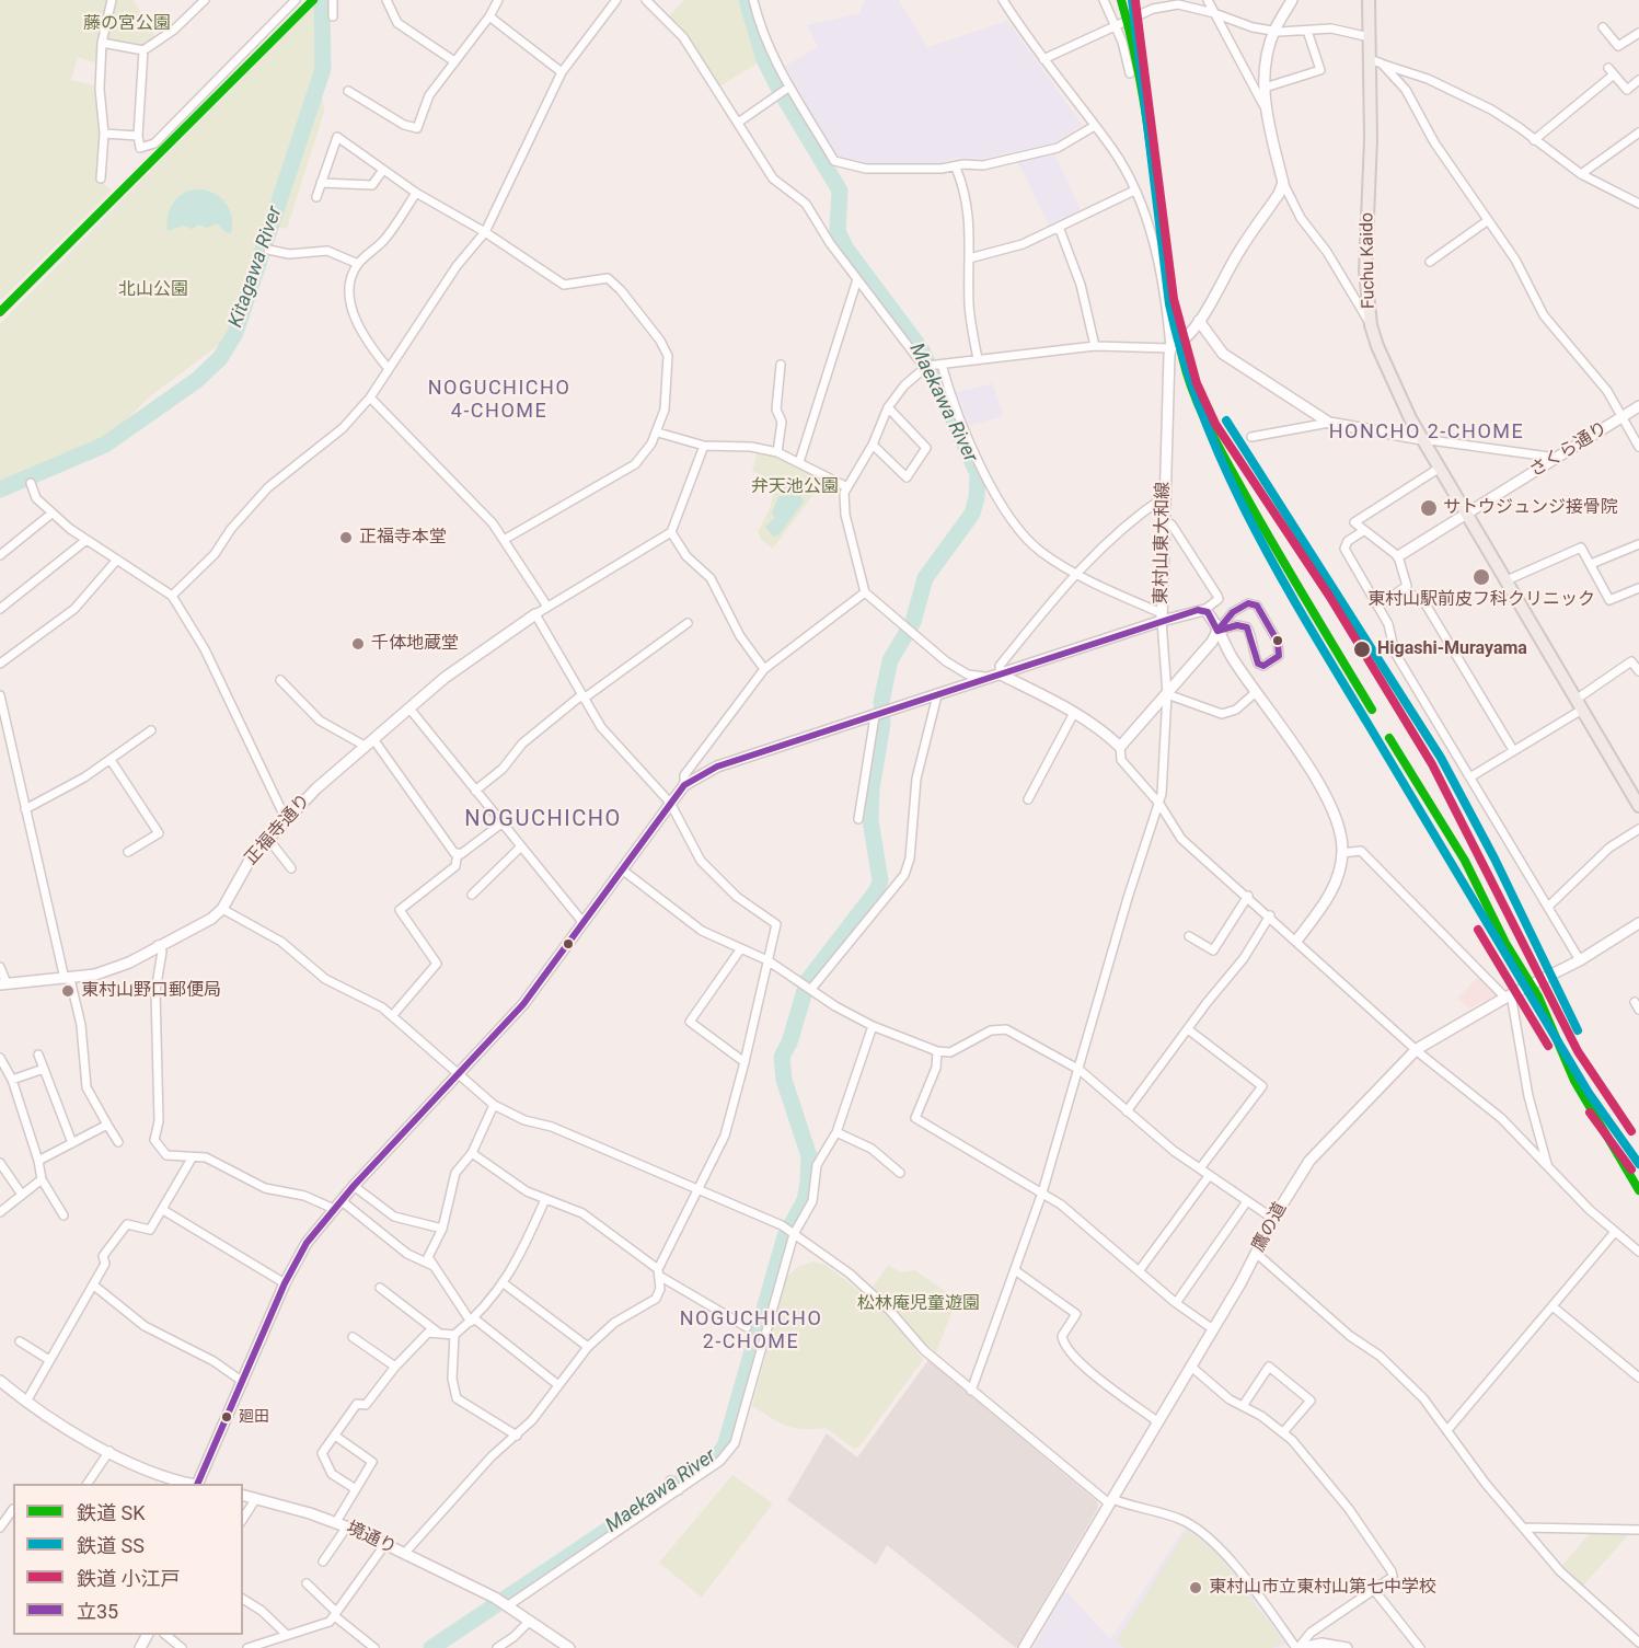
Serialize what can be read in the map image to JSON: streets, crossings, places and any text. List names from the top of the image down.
{
  "streets": {
    "main road": ["Fuchu Kaido"],
    "street": [
      "さくら通り",
      "東村山東大和線",
      "正福寺通り",
      "鷹の道",
      "境通り"
    ]
  },
  "crossings": [
    ["Fuchu Kaido", "さくら通り"]
  ],
  "districts": [
    "NOGUCHICHO 4-CHOME",
    "HONCHO 2-CHOME",
    "NOGUCHICHO",
    "NOGUCHICHO 2-CHOME"
  ],
  "water": ["Kitagawa River", "Maekawa River"],
  "parks": [
    "藤の宮公園",
    "北山公園",
    "弁天池公園",
    "松林庵児童遊園"
  ],
  "places": [
    "サトウジュンジ接骨院",
    "正福寺本堂",
    "東村山駅前皮フ科クリニック",
    "千体地蔵堂",
    "Higashi-Murayama",
    "東村山野口郵便局",
    "廻田",
    "東村山市立東村山第七中学校"
  ],
  "lines": [
    "rail line SK",
    "rail line SS",
    "rail line 小江戸",
    "transit line 立35"
  ],
  "legend": [
    "鉄道 SK",
    "鉄道 SS",
    "鉄道 小江戸",
    "立35"
  ]
}
